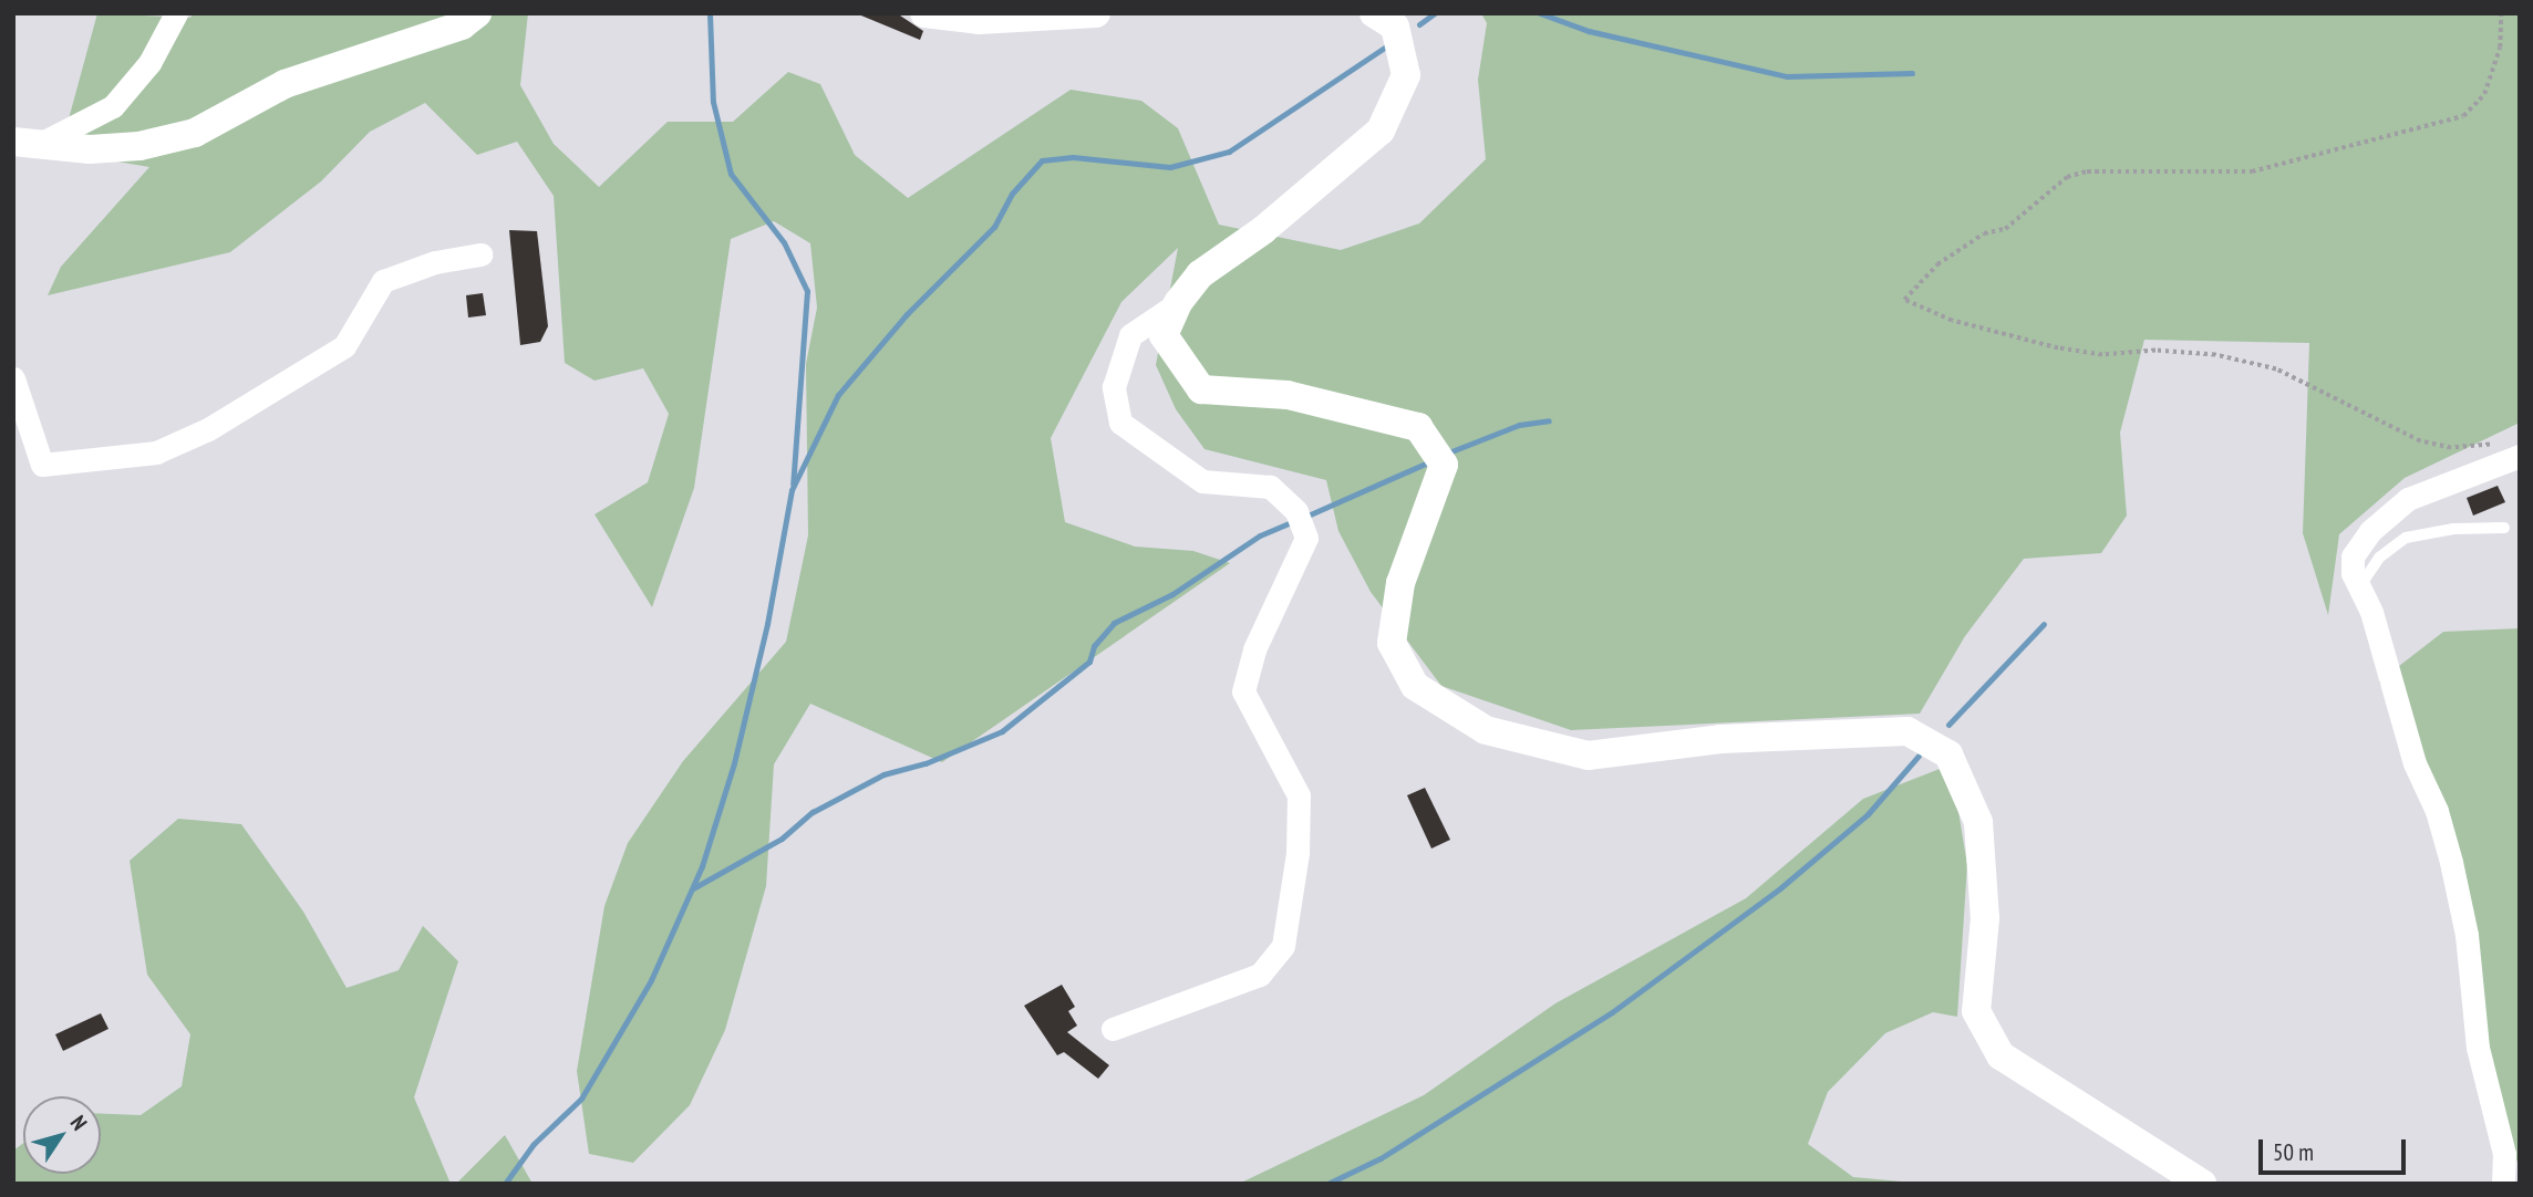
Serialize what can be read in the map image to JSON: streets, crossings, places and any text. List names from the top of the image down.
{
  "scale_bar": "50 m",
  "north": "top right"
}
